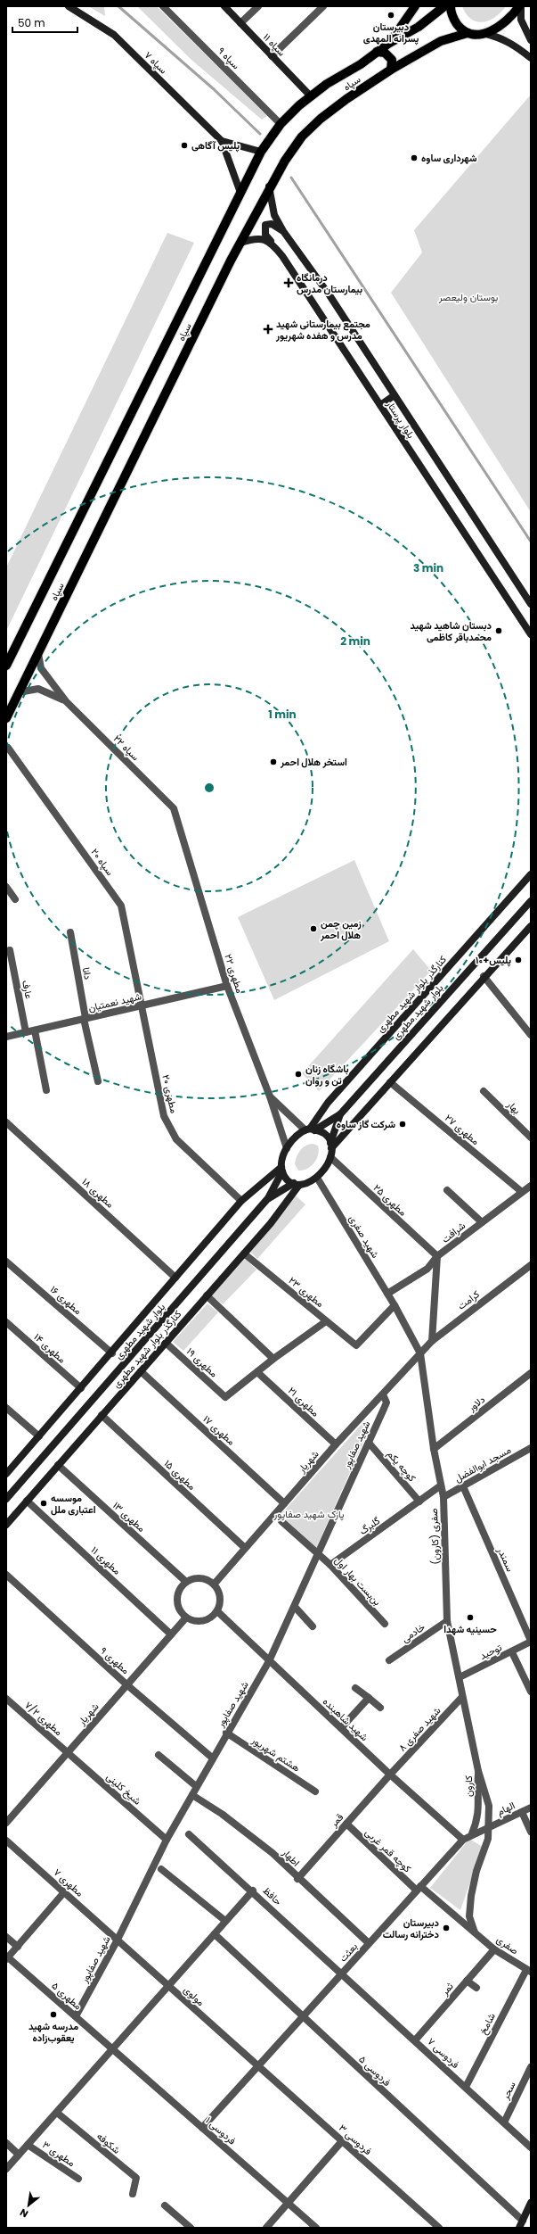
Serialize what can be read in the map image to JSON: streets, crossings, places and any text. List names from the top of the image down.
{
  "streets": {
    "main road": ["سپاه"],
    "street": [
      "سپاه ۱۱",
      "سپاه ۹",
      "سپاه ۷",
      "بلوار پرستار",
      "سپاه ۲۲",
      "سپاه ۲۰",
      "دانا",
      "مطهری ۲۲",
      "عارف",
      "کنارگذر بلوار شهید مطهری",
      "شهید نعمتیان",
      "بلوار شهید مطهری",
      "مطهری ۲۰",
      "بهار",
      "مطهری ۲۷",
      "مطهری ۱۸",
      "مطهری ۲۵",
      "شرافت",
      "شهید صفری",
      "مطهری ۲۳",
      "مطهری ۱۶",
      "کرامت",
      "مطهری ۱۴",
      "مطهری ۱۹",
      "مطهری ۲۱",
      "دلاور",
      "مطهری ۱۷",
      "شهید صفاپور",
      "شهریار",
      "مسجد ابوالفضل",
      "کوچه یکم",
      "مطهری ۱۵",
      "مطهری ۱۳",
      "گلبرگ",
      "صفری (کارون)",
      "سمندر",
      "مطهری ۱۱",
      "بن‌بست بهار اول",
      "خادمی",
      "توحید",
      "مطهری ۹",
      "مطهری ۷/۲",
      "شهید شاهبنده",
      "شهید صفری ۸",
      "هشتم شهریور",
      "کارون",
      "شیخ کلینی",
      "الهام",
      "قمر",
      "کوچه قمر غربی",
      "اطهار",
      "مطهری ۷",
      "حافظ",
      "صفری",
      "بعثت",
      "ثمر",
      "مطهری ۵",
      "مولوی",
      "شامخ",
      "فردوسی ۷",
      "فردوسی ۵",
      "سحر",
      "فردوسی ۱",
      "فردوسی ۳",
      "شکوفه",
      "مطهری ۳"
    ]
  },
  "crossings": [
    ["سپاه ۱۱", "سپاه"],
    ["سپاه ۹", "سپاه"],
    ["سپاه ۷", "سپاه"],
    ["سپاه", "بلوار پرستار"],
    ["سپاه ۲۲", "مطهری ۲۲"],
    ["سپاه ۲۰", "شهید نعمتیان"],
    ["سپاه ۲۰", "مطهری ۲۰"],
    ["دانا", "شهید نعمتیان"],
    ["مطهری ۲۲", "کنارگذر بلوار شهید مطهری"],
    ["مطهری ۲۲", "شهید نعمتیان"],
    ["مطهری ۲۲", "بلوار شهید مطهری"],
    ["مطهری ۲۲", "مطهری ۲۵"],
    ["مطهری ۲۲", "شهید صفری"],
    ["عارف", "شهید نعمتیان"],
    ["کنارگذر بلوار شهید مطهری", "بلوار شهید مطهری"],
    ["کنارگذر بلوار شهید مطهری", "مطهری ۲۵"],
    ["کنارگذر بلوار شهید مطهری", "شهید صفری"],
    ["کنارگذر بلوار شهید مطهری", "مطهری ۲۳"],
    ["کنارگذر بلوار شهید مطهری", "مطهری ۱۹"],
    ["کنارگذر بلوار شهید مطهری", "مطهری ۱۷"],
    ["کنارگذر بلوار شهید مطهری", "مطهری ۱۵"],
    ["کنارگذر بلوار شهید مطهری", "مطهری ۱۳"],
    ["کنارگذر بلوار شهید مطهری", "مطهری ۱۱"],
    ["شهید نعمتیان", "مطهری ۲۰"],
    ["بلوار شهید مطهری", "مطهری ۲۵"],
    ["بلوار شهید مطهری", "شهید صفری"],
    ["مطهری ۲۷", "شرافت"],
    ["مطهری ۲۵", "شرافت"],
    ["مطهری ۲۵", "شهید صفری"],
    ["شرافت", "شهید صفری"],
    ["شهید صفری", "مطهری ۲۳"],
    ["شهید صفری", "صفری (کارون)"],
    ["مطهری ۲۳", "صفری (کارون)"],
    ["کرامت", "شهریار"],
    ["کرامت", "صفری (کارون)"],
    ["مطهری ۱۹", "مطهری ۲۱"],
    ["مطهری ۲۱", "شهریار"],
    ["دلاور", "صفری (کارون)"],
    ["مطهری ۱۷", "شهریار"],
    ["شهید صفاپور", "شهریار"],
    ["شهید صفاپور", "کوچه یکم"],
    ["شهید صفاپور", "بن‌بست بهار اول"],
    ["شهید صفاپور", "مطهری ۹"],
    ["شهید صفاپور", "شهید شاهبنده"],
    ["شهید صفاپور", "هشتم شهریور"],
    ["شهید صفاپور", "شیخ کلینی"],
    ["شهید صفاپور", "اطهار"],
    ["شهید صفاپور", "مطهری ۷"],
    ["شهید صفاپور", "مطهری ۵"],
    ["شهید صفاپور", "مولوی"],
    ["شهریار", "مطهری ۱۵"],
    ["شهریار", "مطهری ۱۳"],
    ["شهریار", "صفری (کارون)"],
    ["شهریار", "مطهری ۱۱"],
    ["شهریار", "مطهری ۹"],
    ["شهریار", "مطهری ۷/۲"],
    ["شهریار", "شهید شاهبنده"],
    ["شهریار", "شیخ کلینی"],
    ["مسجد ابوالفضل", "صفری (کارون)"],
    ["مسجد ابوالفضل", "سمندر"],
    ["کوچه یکم", "گلبرگ"],
    ["مطهری ۱۳", "شهید شاهبنده"],
    ["گلبرگ", "صفری (کارون)"],
    ["گلبرگ", "بن‌بست بهار اول"],
    ["صفری (کارون)", "خادمی"],
    ["صفری (کارون)", "توحید"],
    ["صفری (کارون)", "شهید صفری ۸"],
    ["صفری (کارون)", "کارون"],
    ["سمندر", "توحید"],
    ["مطهری ۷/۲", "شیخ کلینی"],
    ["شهید شاهبنده", "شهید صفری ۸"],
    ["شهید شاهبنده", "قمر"],
    ["شهید شاهبنده", "بعثت"],
    ["شهید صفری ۸", "قمر"],
    ["کارون", "الهام"],
    ["کارون", "صفری"],
    ["کارون", "بعثت"],
    ["الهام", "بعثت"],
    ["قمر", "کوچه قمر غربی"],
    ["قمر", "اطهار"],
    ["کوچه قمر غربی", "صفری"],
    ["کوچه قمر غربی", "بعثت"],
    ["اطهار", "بعثت"],
    ["مطهری ۷", "مولوی"],
    ["حافظ", "بعثت"],
    ["حافظ", "فردوسی ۷"],
    ["صفری", "ثمر"],
    ["صفری", "شامخ"],
    ["بعثت", "مولوی"],
    ["بعثت", "فردوسی ۷"],
    ["بعثت", "فردوسی ۵"],
    ["بعثت", "فردوسی ۱"],
    ["بعثت", "فردوسی ۳"],
    ["ثمر", "فردوسی ۷"],
    ["مطهری ۵", "فردوسی ۱"],
    ["مولوی", "فردوسی ۳"],
    ["شامخ", "فردوسی ۷"],
    ["فردوسی ۷", "سحر"]
  ],
  "parks": ["بوستان ولیعصر", "پارک شهید صفاپور"],
  "places": {
    "other": [
      "دبیرستان پسرانه المهدی",
      "پلیس آگاهی",
      "شهرداری ساوه",
      "دبستان شاهید شهید محمدباقر کاظمی",
      "استخر هلال احمر",
      "زمین چمن هلال احمر",
      "پلیس+۱۰",
      "باشگاه زنان تن و روان",
      "شرکت گاز ساوه",
      "موسسه اعتباری ملل",
      "حسینیه شهدا",
      "دبیرستان دخترانه رسالت",
      "مدرسه شهید یعقوب‌زاده"
    ],
    "health": ["درمانگاه بیمارستان مدرس", "مجتمع بیمارستانی شهید مدرس و هفده شهریور"]
  },
  "scale_bar": "50 m",
  "north": "bottom left",
  "rings": ["3 min", "2 min", "1 min"]
}
